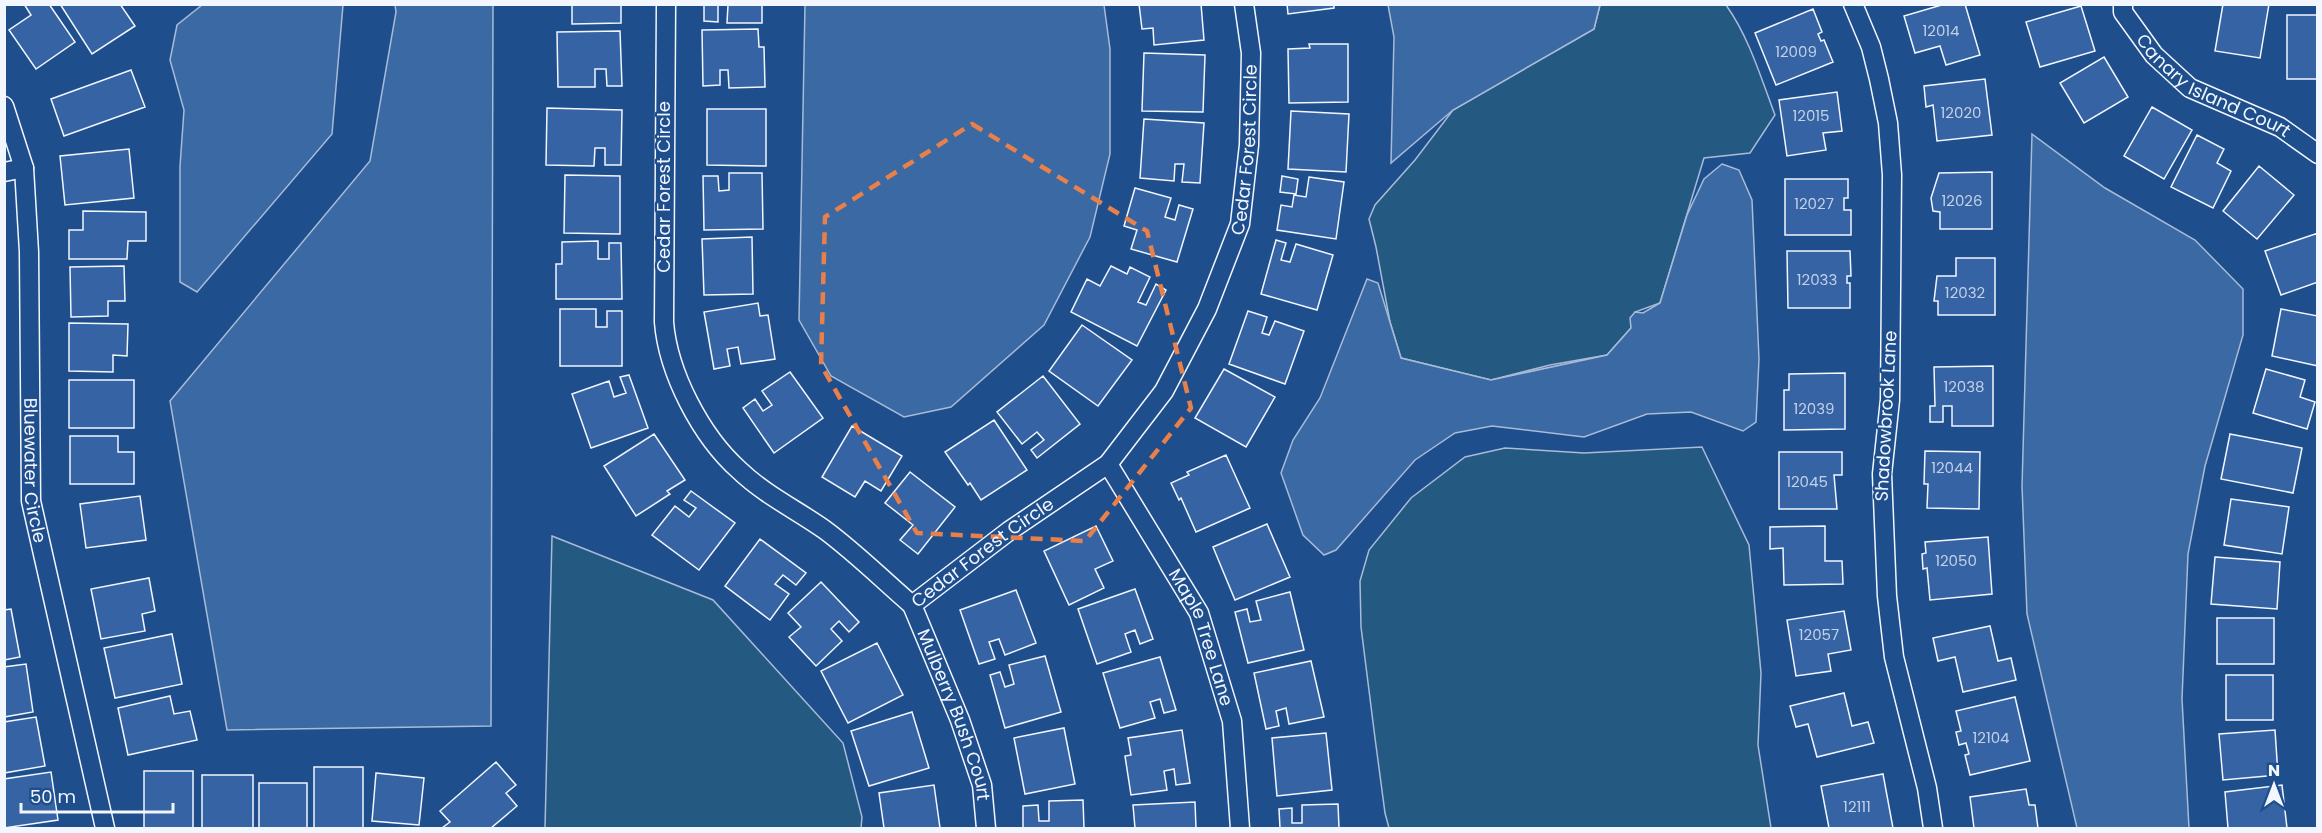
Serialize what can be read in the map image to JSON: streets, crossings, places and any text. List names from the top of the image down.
{
  "streets": {
    "street": [
      "Canary Island Court",
      "Cedar Forest Circle",
      "Shadowbrook Lane",
      "Bluewater Circle",
      "Maple Tree Lane",
      "Mulberry Bush Court"
    ]
  },
  "crossings": [
    ["Cedar Forest Circle", "Maple Tree Lane"],
    ["Cedar Forest Circle", "Mulberry Bush Court"]
  ],
  "house_numbers": [
    "12014",
    "12009",
    "12020",
    "12015",
    "12026",
    "12027",
    "12033",
    "12032",
    "12038",
    "12039",
    "12044",
    "12045",
    "12050",
    "12057",
    "12104",
    "12111"
  ],
  "scale_bar": "50 m",
  "north": "top"
}
